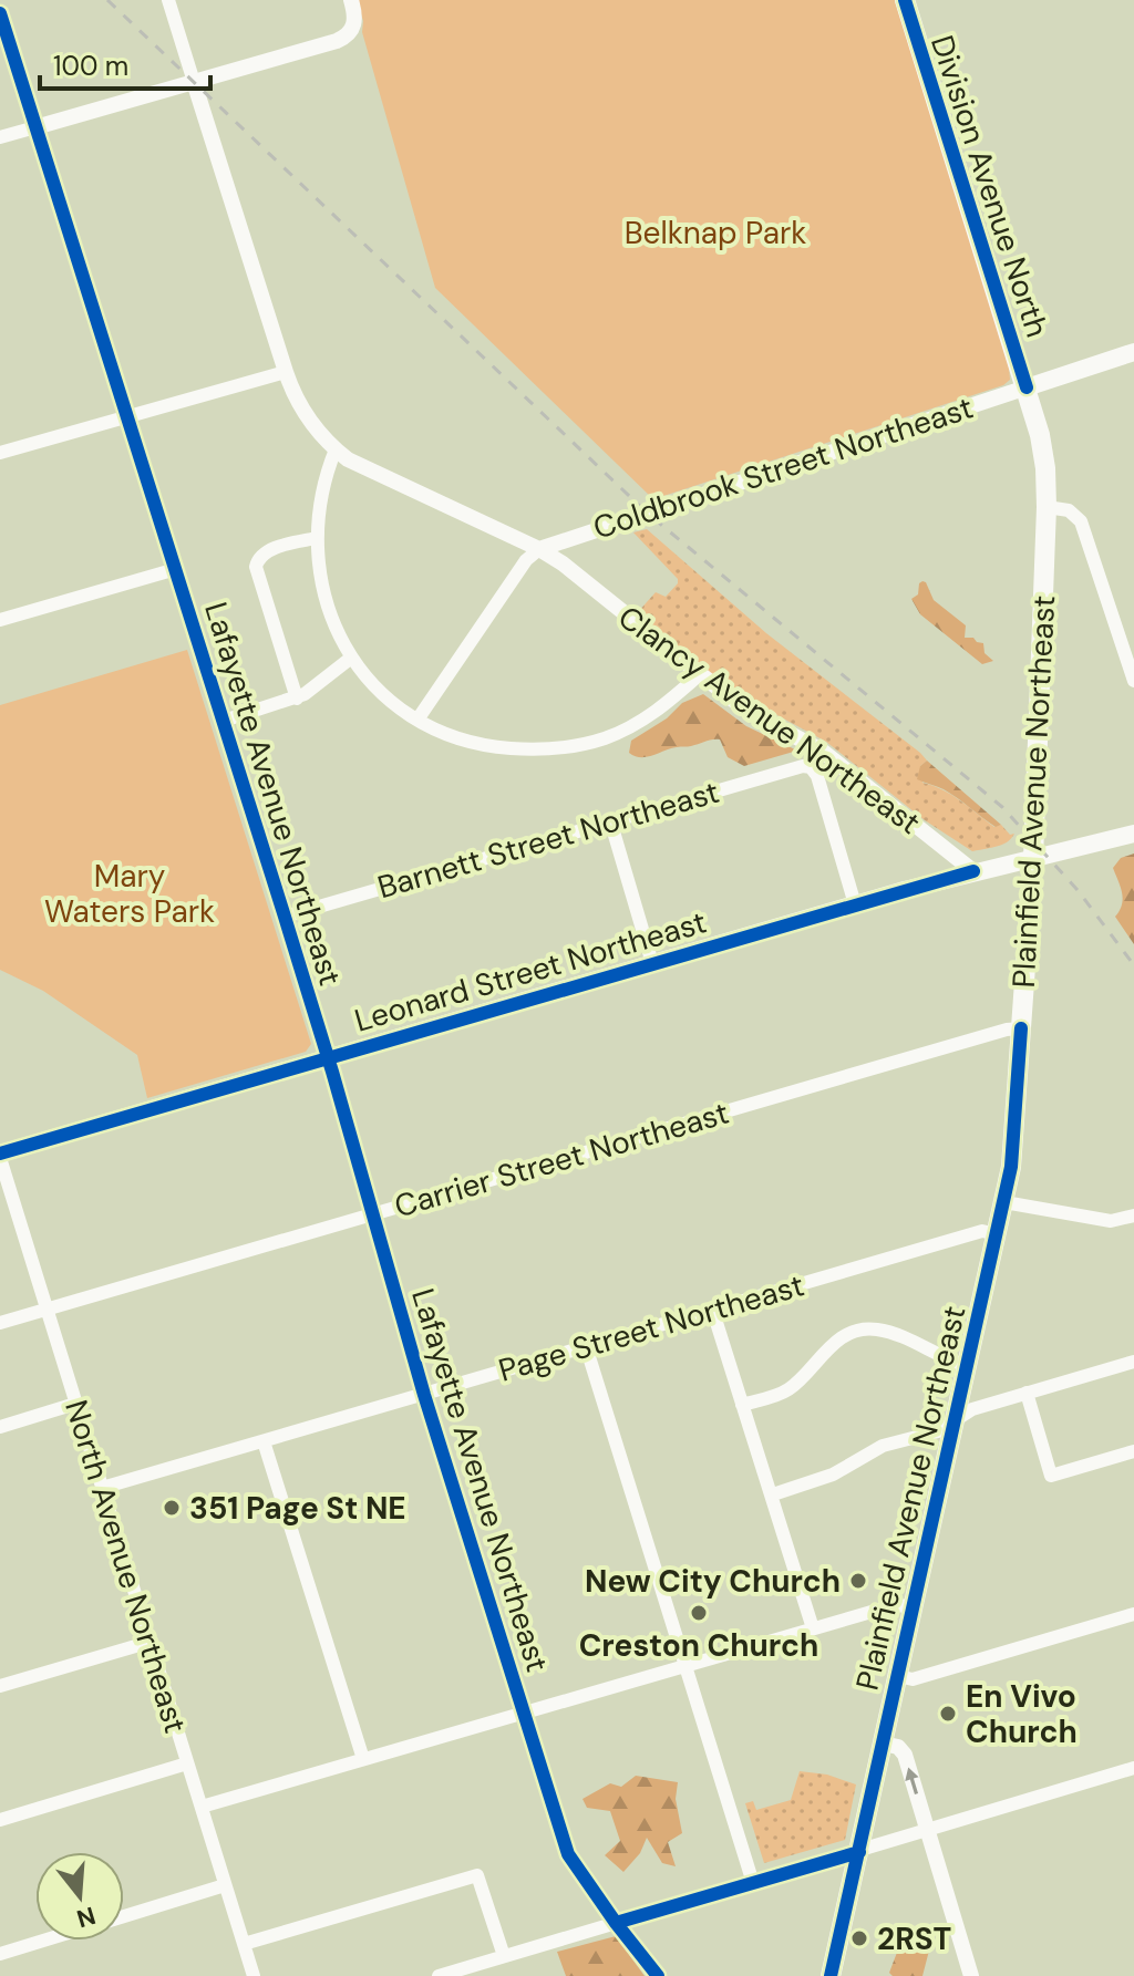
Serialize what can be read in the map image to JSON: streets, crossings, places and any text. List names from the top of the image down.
{
  "streets": {
    "main road": ["Division Avenue North", "Plainfield Avenue Northeast", "Leonard Street Northeast"],
    "street": [
      "Coldbrook Street Northeast",
      "Clancy Avenue Northeast",
      "Lafayette Avenue Northeast",
      "Barnett Street Northeast",
      "Carrier Street Northeast",
      "Page Street Northeast",
      "North Avenue Northeast"
    ]
  },
  "crossings": [
    ["Division Avenue North", "Coldbrook Street Northeast"],
    ["Division Avenue North", "Plainfield Avenue Northeast"],
    ["Coldbrook Street Northeast", "Clancy Avenue Northeast"],
    ["Coldbrook Street Northeast", "Plainfield Avenue Northeast"],
    ["Clancy Avenue Northeast", "Leonard Street Northeast"],
    ["Plainfield Avenue Northeast", "Leonard Street Northeast"],
    ["Plainfield Avenue Northeast", "Carrier Street Northeast"],
    ["Plainfield Avenue Northeast", "Page Street Northeast"],
    ["Lafayette Avenue Northeast", "Barnett Street Northeast"],
    ["Lafayette Avenue Northeast", "Leonard Street Northeast"],
    ["Lafayette Avenue Northeast", "Carrier Street Northeast"],
    ["Lafayette Avenue Northeast", "Page Street Northeast"],
    ["Barnett Street Northeast", "Leonard Street Northeast"],
    ["Leonard Street Northeast", "North Avenue Northeast"],
    ["Carrier Street Northeast", "North Avenue Northeast"],
    ["Page Street Northeast", "North Avenue Northeast"]
  ],
  "parks": ["Belknap Park", "Mary Waters Park"],
  "places": [
    "351 Page St NE",
    "New City Church",
    "Creston Church",
    "En Vivo Church",
    "2RST"
  ],
  "scale_bar": "100 m",
  "north": "bottom"
}
